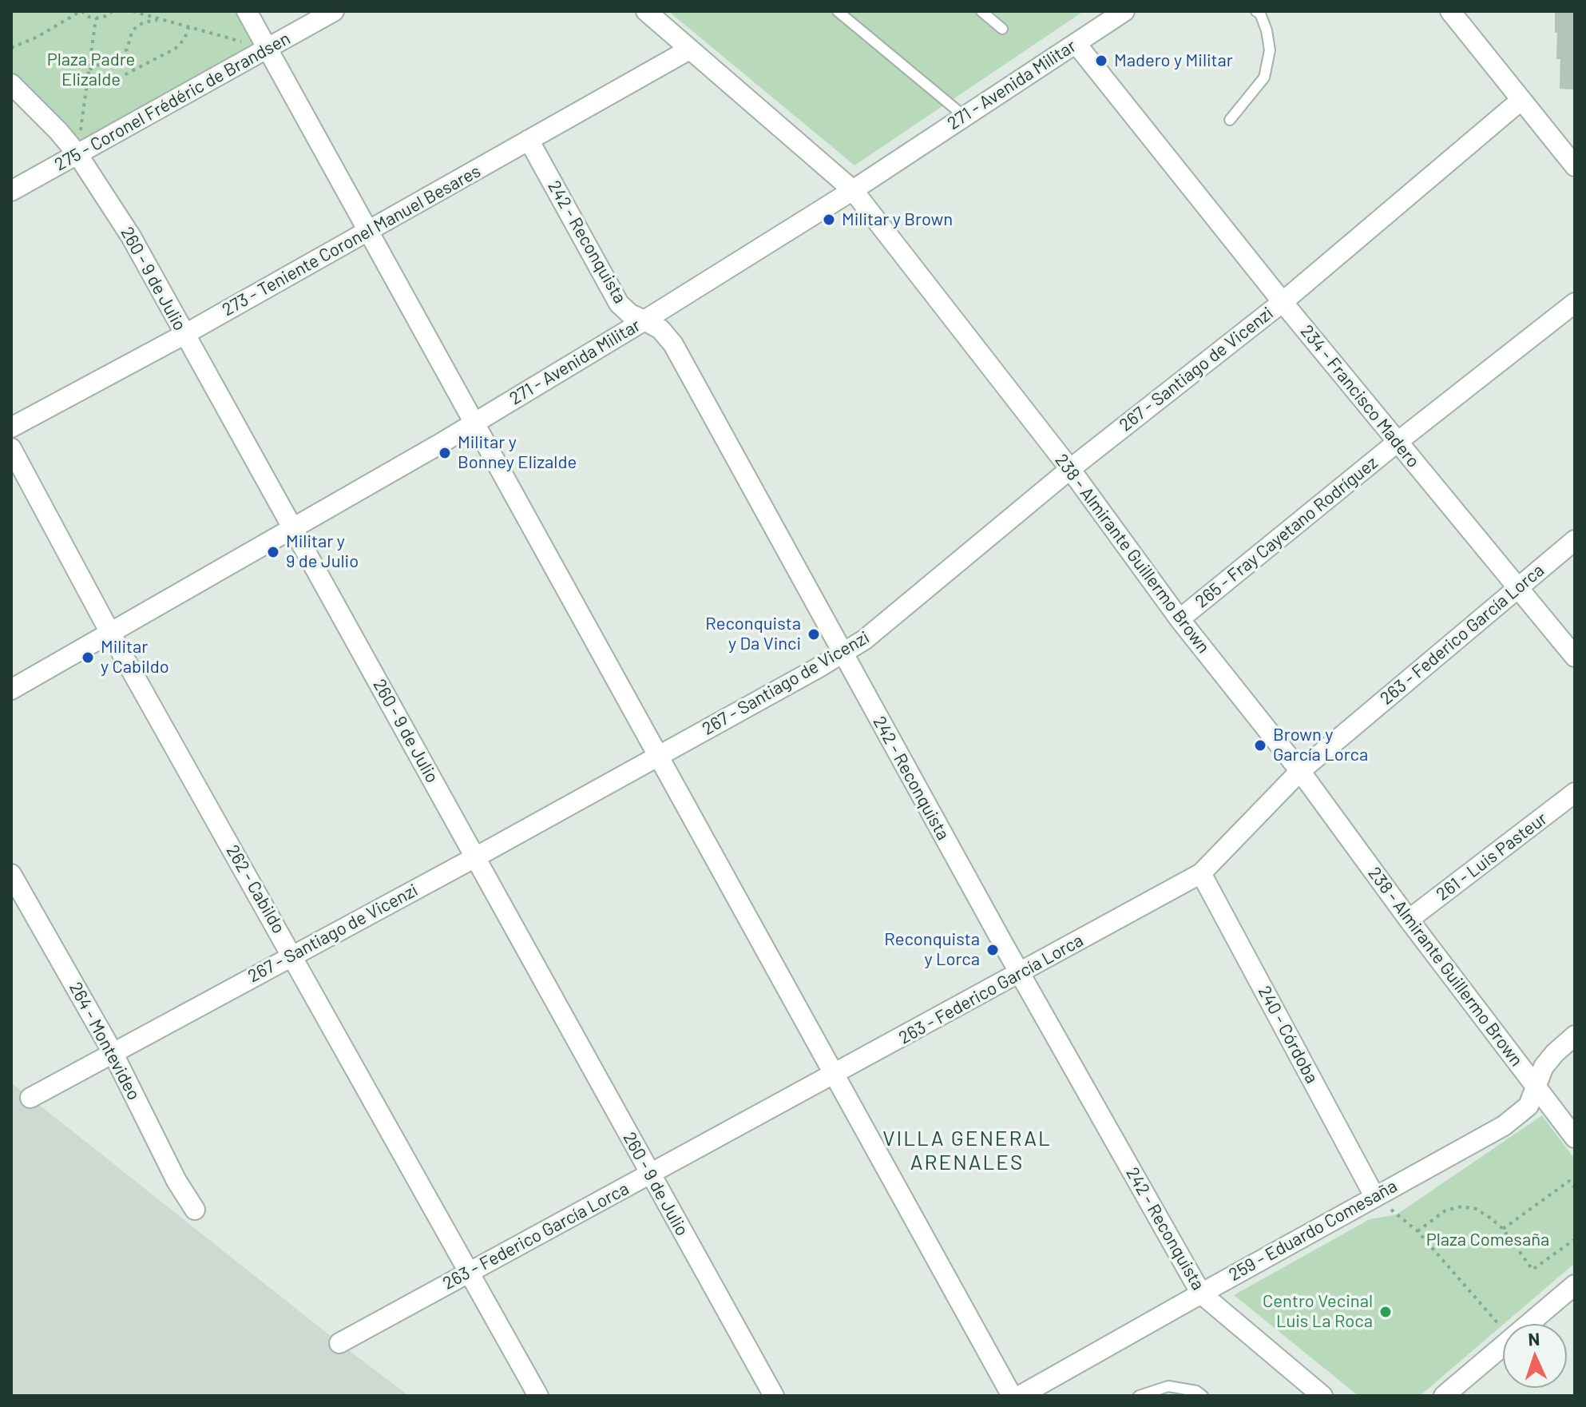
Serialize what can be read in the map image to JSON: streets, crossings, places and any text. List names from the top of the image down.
{
  "streets": {
    "street": [
      "271 - Avenida Militar",
      "275 - Coronel Frédéric de Brandsen",
      "273 - Teniente Coronel Manuel Besares",
      "242 - Reconquista",
      "260 - 9 de Julio",
      "267 - Santiago de Vicenzi",
      "234 - Francisco Madero",
      "265 - Fray Cayetano Rodríguez",
      "238 - Almirante Guillermo Brown",
      "263 - Federico García Lorca",
      "261 - Luis Pasteur",
      "262 - Cabildo",
      "240 - Córdoba",
      "264 - Montevideo",
      "259 - Eduardo Comesaña"
    ]
  },
  "crossings": [
    ["271 - Avenida Militar", "242 - Reconquista"],
    ["271 - Avenida Militar", "260 - 9 de Julio"],
    ["271 - Avenida Militar", "234 - Francisco Madero"],
    ["271 - Avenida Militar", "238 - Almirante Guillermo Brown"],
    ["271 - Avenida Militar", "262 - Cabildo"],
    ["275 - Coronel Frédéric de Brandsen", "260 - 9 de Julio"],
    ["273 - Teniente Coronel Manuel Besares", "242 - Reconquista"],
    ["273 - Teniente Coronel Manuel Besares", "260 - 9 de Julio"],
    ["273 - Teniente Coronel Manuel Besares", "238 - Almirante Guillermo Brown"],
    ["242 - Reconquista", "267 - Santiago de Vicenzi"],
    ["242 - Reconquista", "263 - Federico García Lorca"],
    ["242 - Reconquista", "259 - Eduardo Comesaña"],
    ["260 - 9 de Julio", "267 - Santiago de Vicenzi"],
    ["260 - 9 de Julio", "263 - Federico García Lorca"],
    ["267 - Santiago de Vicenzi", "234 - Francisco Madero"],
    ["267 - Santiago de Vicenzi", "238 - Almirante Guillermo Brown"],
    ["267 - Santiago de Vicenzi", "262 - Cabildo"],
    ["267 - Santiago de Vicenzi", "264 - Montevideo"],
    ["234 - Francisco Madero", "265 - Fray Cayetano Rodríguez"],
    ["234 - Francisco Madero", "263 - Federico García Lorca"],
    ["265 - Fray Cayetano Rodríguez", "238 - Almirante Guillermo Brown"],
    ["238 - Almirante Guillermo Brown", "263 - Federico García Lorca"],
    ["238 - Almirante Guillermo Brown", "261 - Luis Pasteur"],
    ["238 - Almirante Guillermo Brown", "259 - Eduardo Comesaña"],
    ["263 - Federico García Lorca", "262 - Cabildo"],
    ["263 - Federico García Lorca", "240 - Córdoba"],
    ["240 - Córdoba", "259 - Eduardo Comesaña"]
  ],
  "districts": ["VILLA GENERAL ARENALES"],
  "parks": ["Plaza Padre Elizalde", "Plaza Comesaña"],
  "places": [
    "Madero y Militar",
    "Militar y Brown",
    "Militar y Bonney Elizalde",
    "Militar y 9 de Julio",
    "Reconquista y Da Vinci",
    "Militar y Cabildo",
    "Brown y García Lorca",
    "Reconquista y Lorca",
    "Centro Vecinal Luis La Roca"
  ],
  "north": "top"
}
